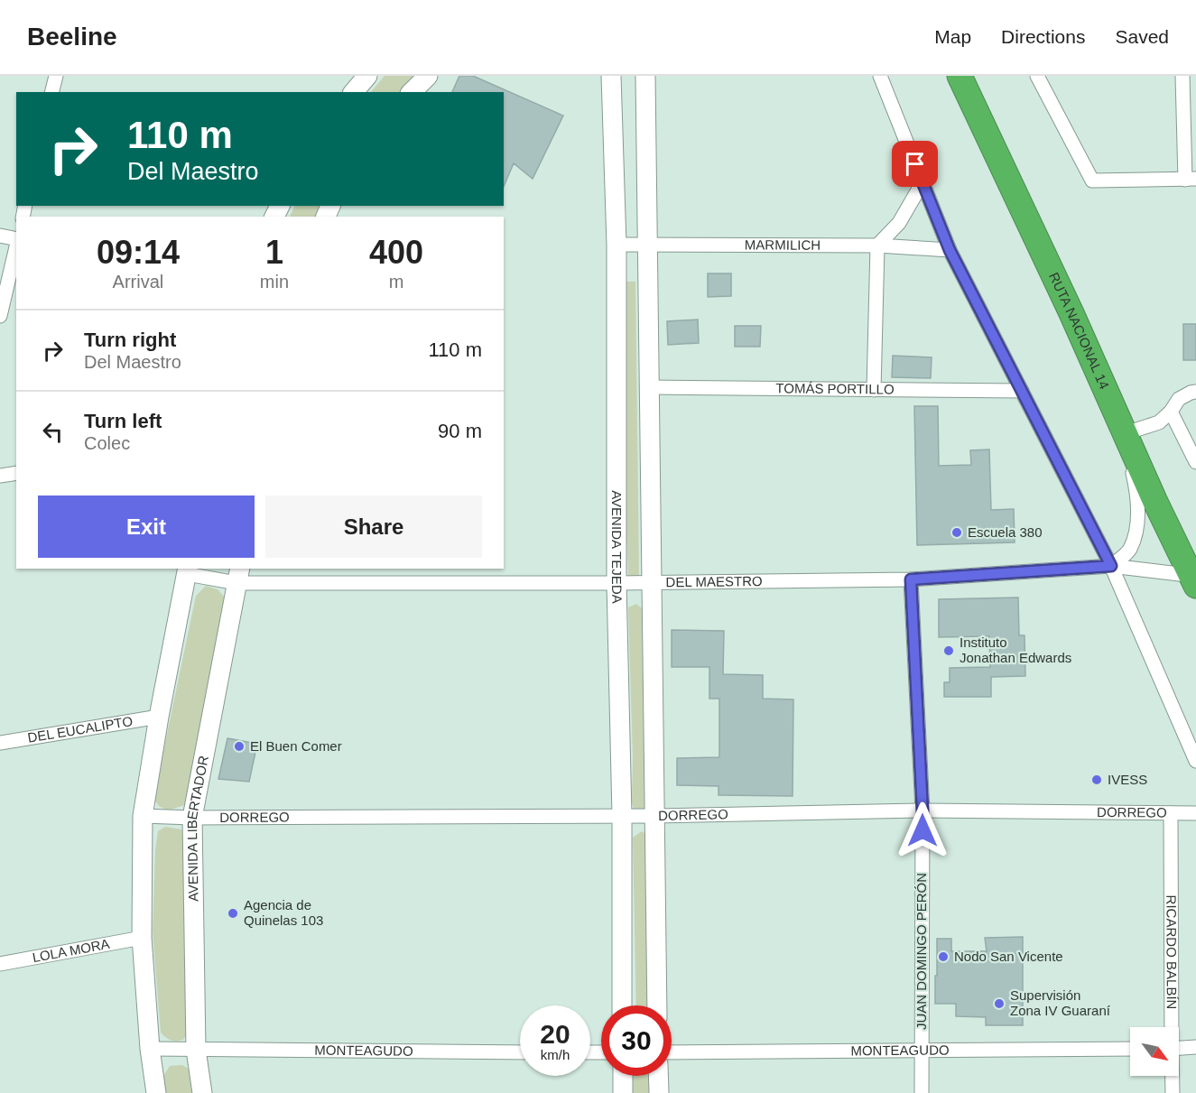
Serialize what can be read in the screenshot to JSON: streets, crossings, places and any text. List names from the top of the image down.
{
  "streets": {
    "highway": ["RUTA NACIONAL 14"],
    "main road": ["AVENIDA TEJEDA", "AVENIDA LIBERTADOR"],
    "street": [
      "MARMILICH",
      "TOMÁS PORTILLO",
      "DEL MAESTRO",
      "DEL EUCALIPTO",
      "DORREGO",
      "LOLA MORA",
      "JUAN DOMINGO PERÓN",
      "RICARDO BALBÍN",
      "MONTEAGUDO"
    ]
  },
  "crossings": [
    ["MARMILICH", "AVENIDA TEJEDA"],
    ["RUTA NACIONAL 14", "DEL MAESTRO"],
    ["AVENIDA TEJEDA", "DEL MAESTRO"],
    ["AVENIDA TEJEDA", "DORREGO"],
    ["DEL MAESTRO", "AVENIDA LIBERTADOR"],
    ["DEL MAESTRO", "JUAN DOMINGO PERÓN"],
    ["DORREGO", "AVENIDA LIBERTADOR"],
    ["DORREGO", "JUAN DOMINGO PERÓN"],
    ["DORREGO", "RICARDO BALBÍN"],
    ["AVENIDA LIBERTADOR", "MONTEAGUDO"],
    ["JUAN DOMINGO PERÓN", "MONTEAGUDO"]
  ],
  "places": [
    "Escuela 380",
    "Instituto Jonathan Edwards",
    "El Buen Comer",
    "IVESS",
    "Agencia de Quinelas 103",
    "Nodo San Vicente",
    "Supervisión Zona IV Guaraní"
  ],
  "north": "bottom right",
  "page": {
    "header": "Beeline",
    "nav": ["Map", "Directions", "Saved"],
    "turn": ["110 m", "Del Maestro"],
    "eta": [
      "09:14",
      "Arrival",
      "1",
      "min",
      "400",
      "m"
    ],
    "list": [
      {
        "name": "Turn right",
        "note": "Del Maestro",
        "value": "110 m"
      },
      {
        "name": "Turn left",
        "note": "Colec",
        "value": "90 m"
      }
    ],
    "buttons": ["Exit", "Share"],
    "speed": "20 km/h",
    "limit": "30"
  }
}
